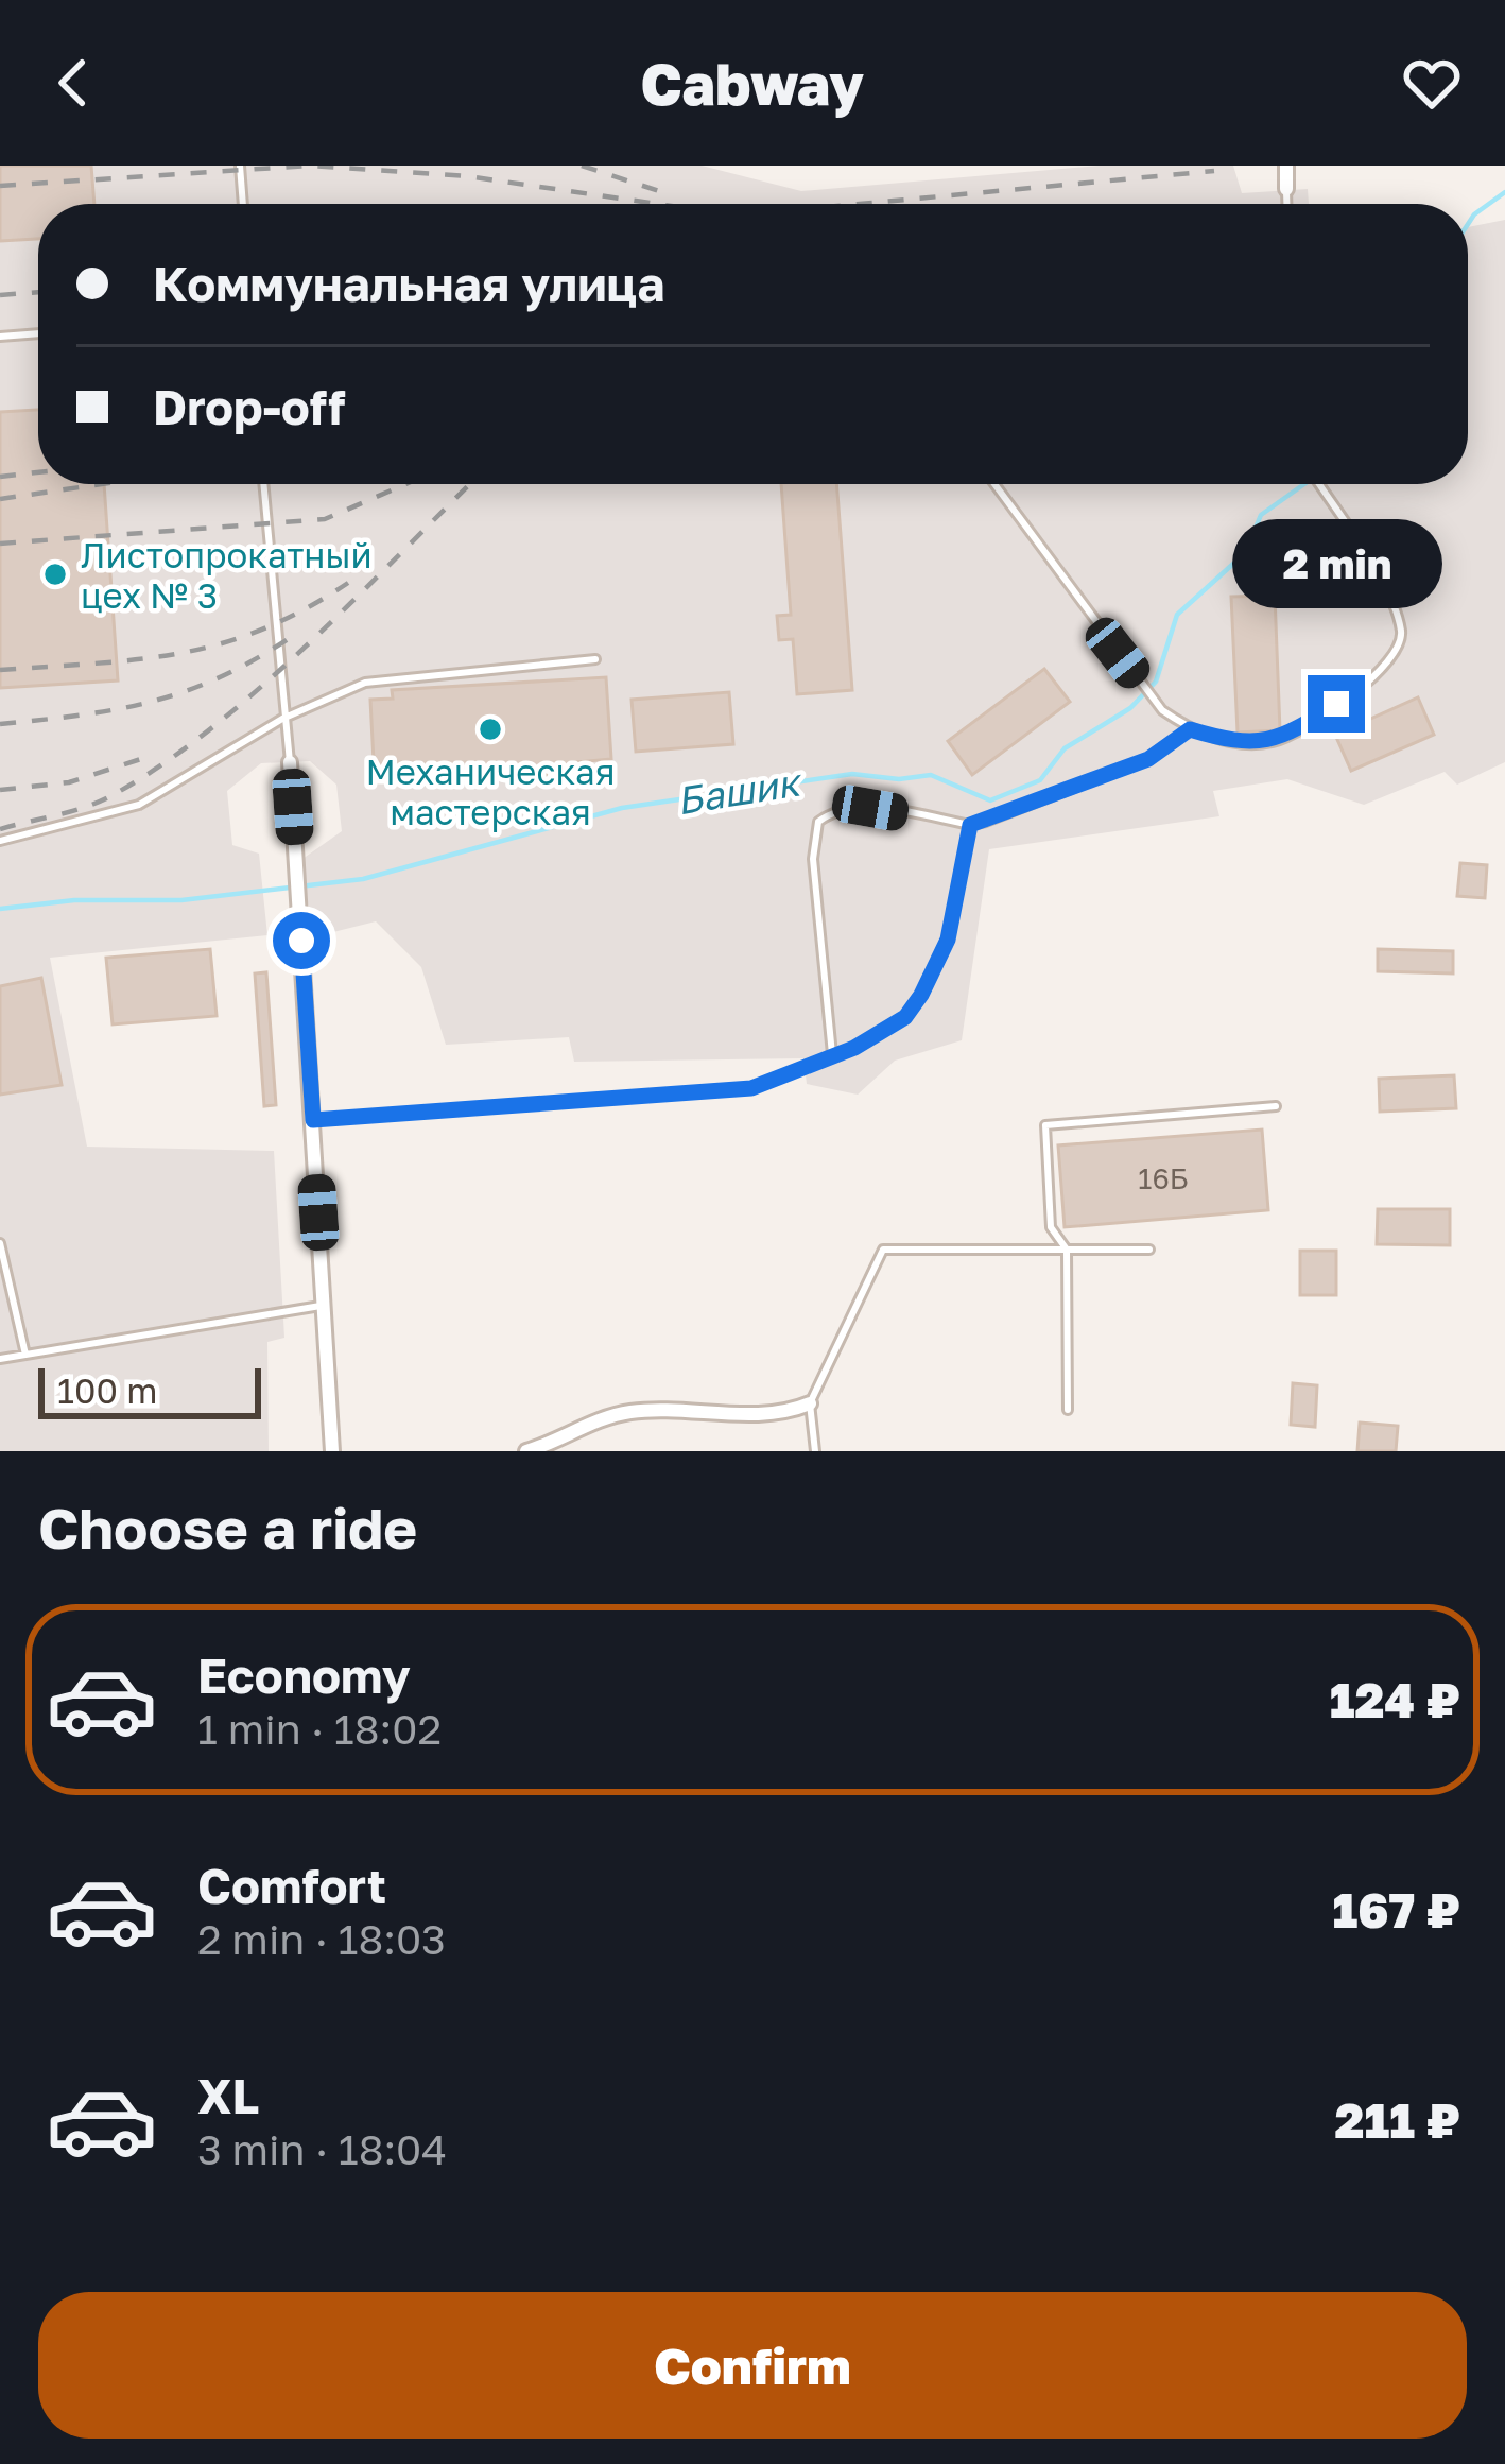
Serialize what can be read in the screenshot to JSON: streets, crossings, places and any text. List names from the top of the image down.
{
  "water": ["Башик"],
  "places": ["Листопрокатный цех № 3", "Механическая мастерская"],
  "house_numbers": ["16Б"],
  "scale_bar": "100 m",
  "page": {
    "header": "Cabway",
    "banner": ["Коммунальная улица", "Drop-off"],
    "bubble": "2 min",
    "scale": "100 m",
    "heading": "Choose a ride",
    "list": [
      {
        "name": "Economy",
        "note": "1 min · 18:02",
        "value": "124 ₽"
      },
      {
        "name": "Comfort",
        "note": "2 min · 18:03",
        "value": "167 ₽"
      },
      {
        "name": "XL",
        "note": "3 min · 18:04",
        "value": "211 ₽"
      }
    ],
    "buttons": "Confirm"
  }
}
